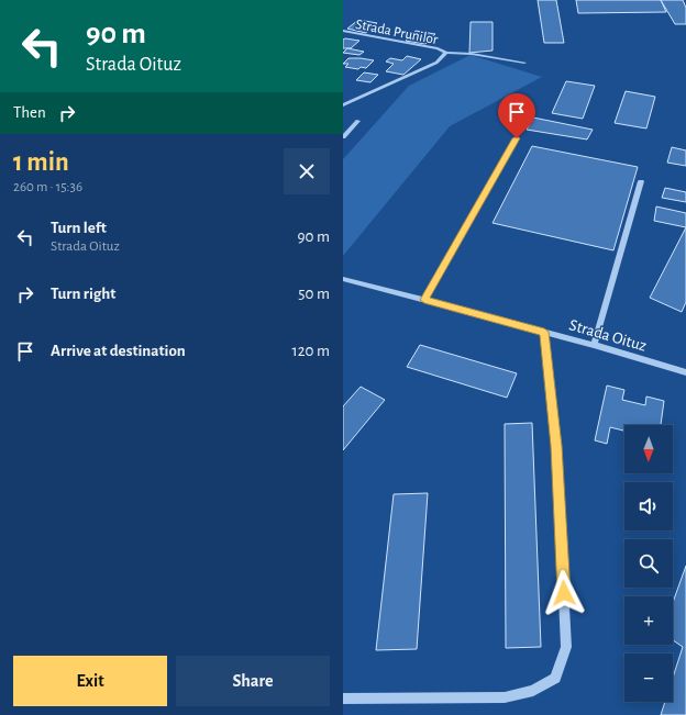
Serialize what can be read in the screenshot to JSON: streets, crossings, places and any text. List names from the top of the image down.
{
  "streets": {
    "street": ["Strada Prunilor", "Strada Oituz"]
  },
  "north": "bottom",
  "page": {
    "turn": ["90 m", "Strada Oituz"],
    "then": "Then",
    "heading": ["1 min", "260 m · 15:36"],
    "list": [
      {
        "name": "Turn left",
        "note": "Strada Oituz",
        "value": "90 m"
      },
      {
        "name": "Turn right",
        "value": "50 m"
      },
      {
        "name": "Arrive at destination",
        "value": "120 m"
      }
    ],
    "map_buttons": ["+", "−"],
    "buttons": ["Exit", "Share"]
  }
}
